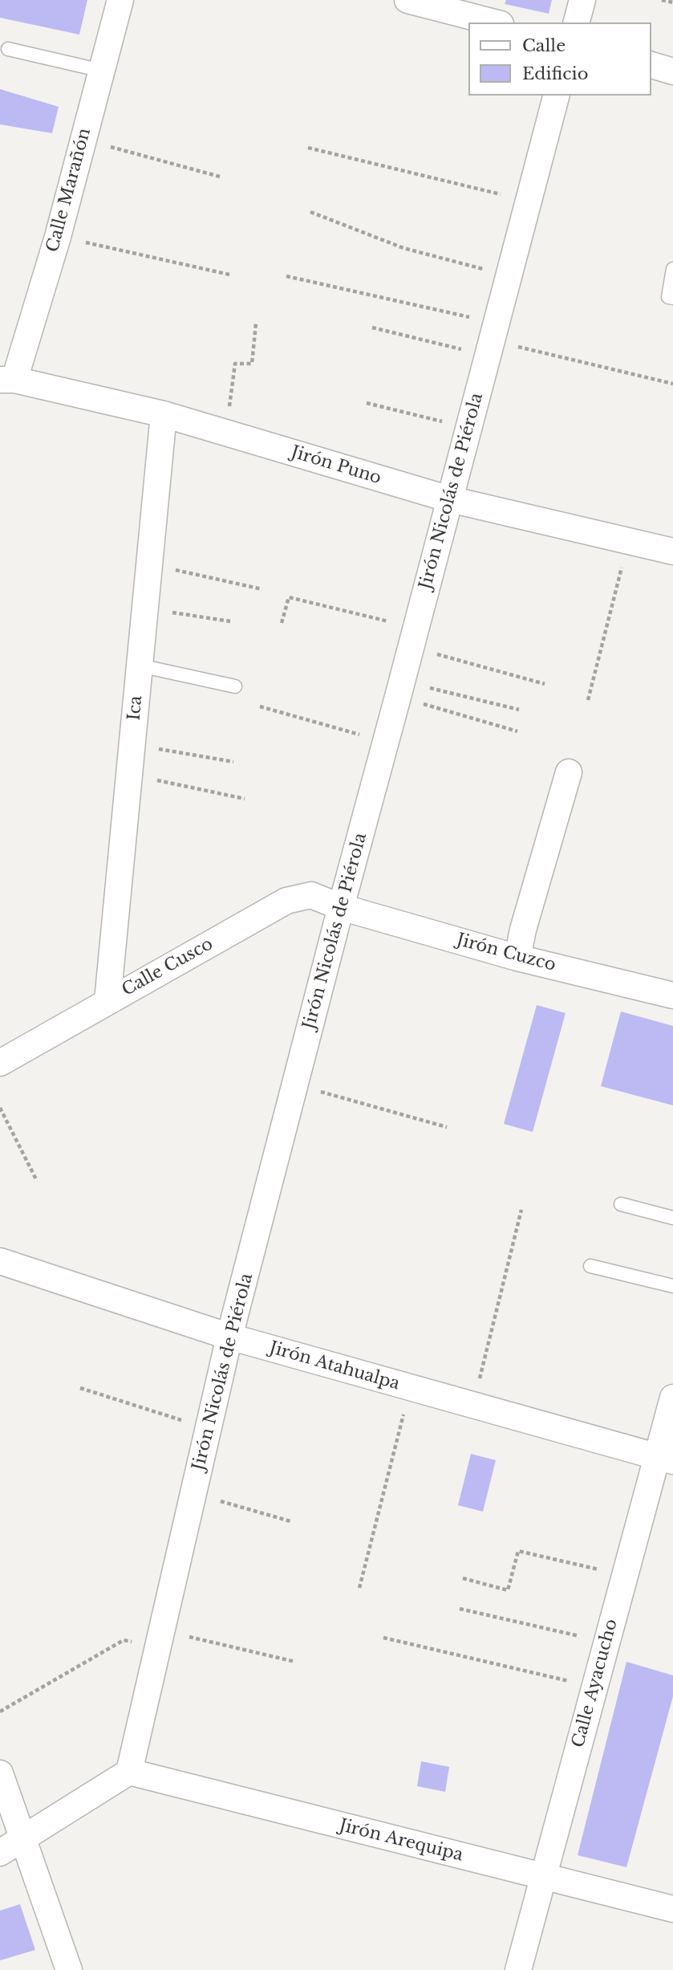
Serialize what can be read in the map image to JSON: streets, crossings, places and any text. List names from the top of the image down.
{
  "streets": {
    "street": [
      "Calle Marañón",
      "Jirón Puno",
      "Jirón Nicolás de Piérola",
      "Ica",
      "Jirón Cuzco",
      "Calle Cusco",
      "Jirón Atahualpa",
      "Calle Ayacucho",
      "Jirón Arequipa"
    ]
  },
  "crossings": [
    ["Calle Marañón", "Jirón Puno"],
    ["Jirón Puno", "Jirón Nicolás de Piérola"],
    ["Jirón Puno", "Ica"],
    ["Jirón Nicolás de Piérola", "Jirón Cuzco"],
    ["Jirón Nicolás de Piérola", "Calle Cusco"],
    ["Jirón Nicolás de Piérola", "Jirón Atahualpa"],
    ["Jirón Nicolás de Piérola", "Jirón Arequipa"],
    ["Ica", "Calle Cusco"],
    ["Jirón Cuzco", "Calle Cusco"],
    ["Jirón Atahualpa", "Calle Ayacucho"],
    ["Calle Ayacucho", "Jirón Arequipa"]
  ],
  "legend": ["Calle", "Edificio"]
}
